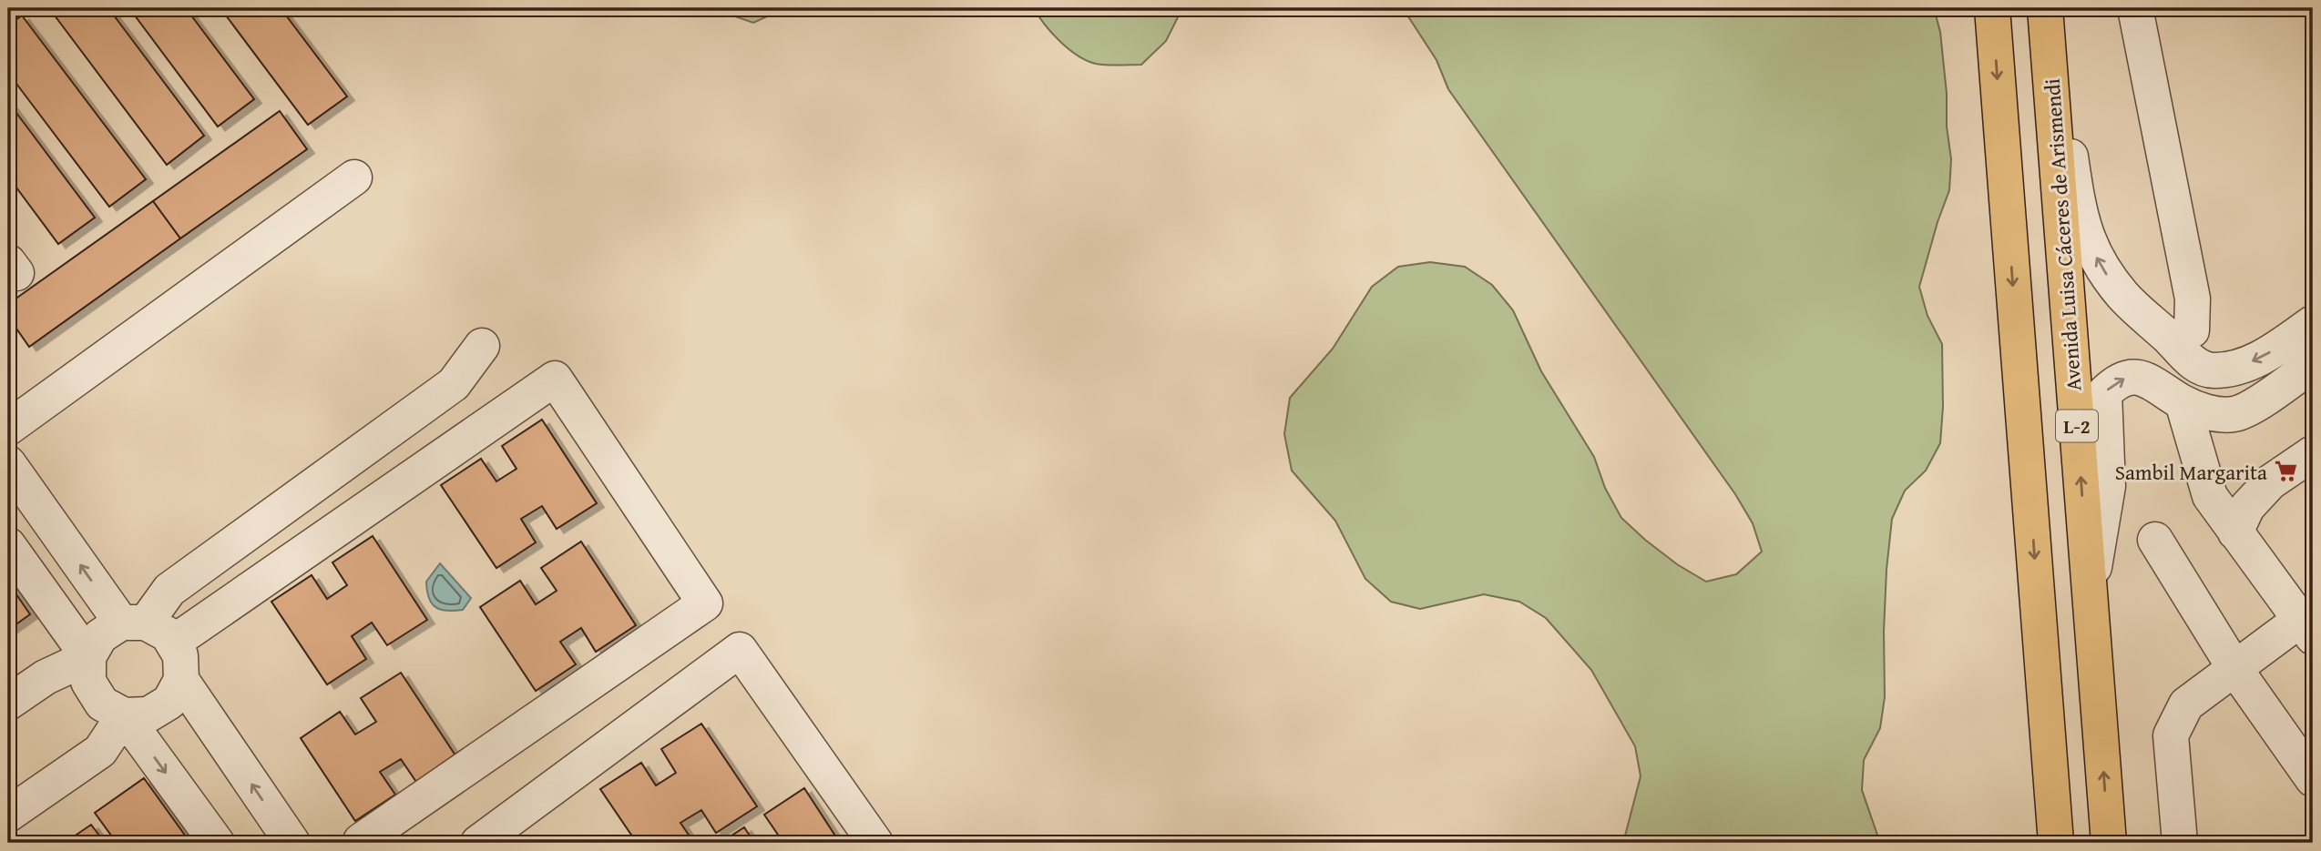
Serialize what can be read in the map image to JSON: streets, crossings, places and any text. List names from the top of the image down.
{
  "streets": {
    "main road": ["Avenida Luisa Cáceres de Arismendi", "L-2"]
  },
  "places": {
    "supermarket": ["Sambil Margarita"]
  }
}
